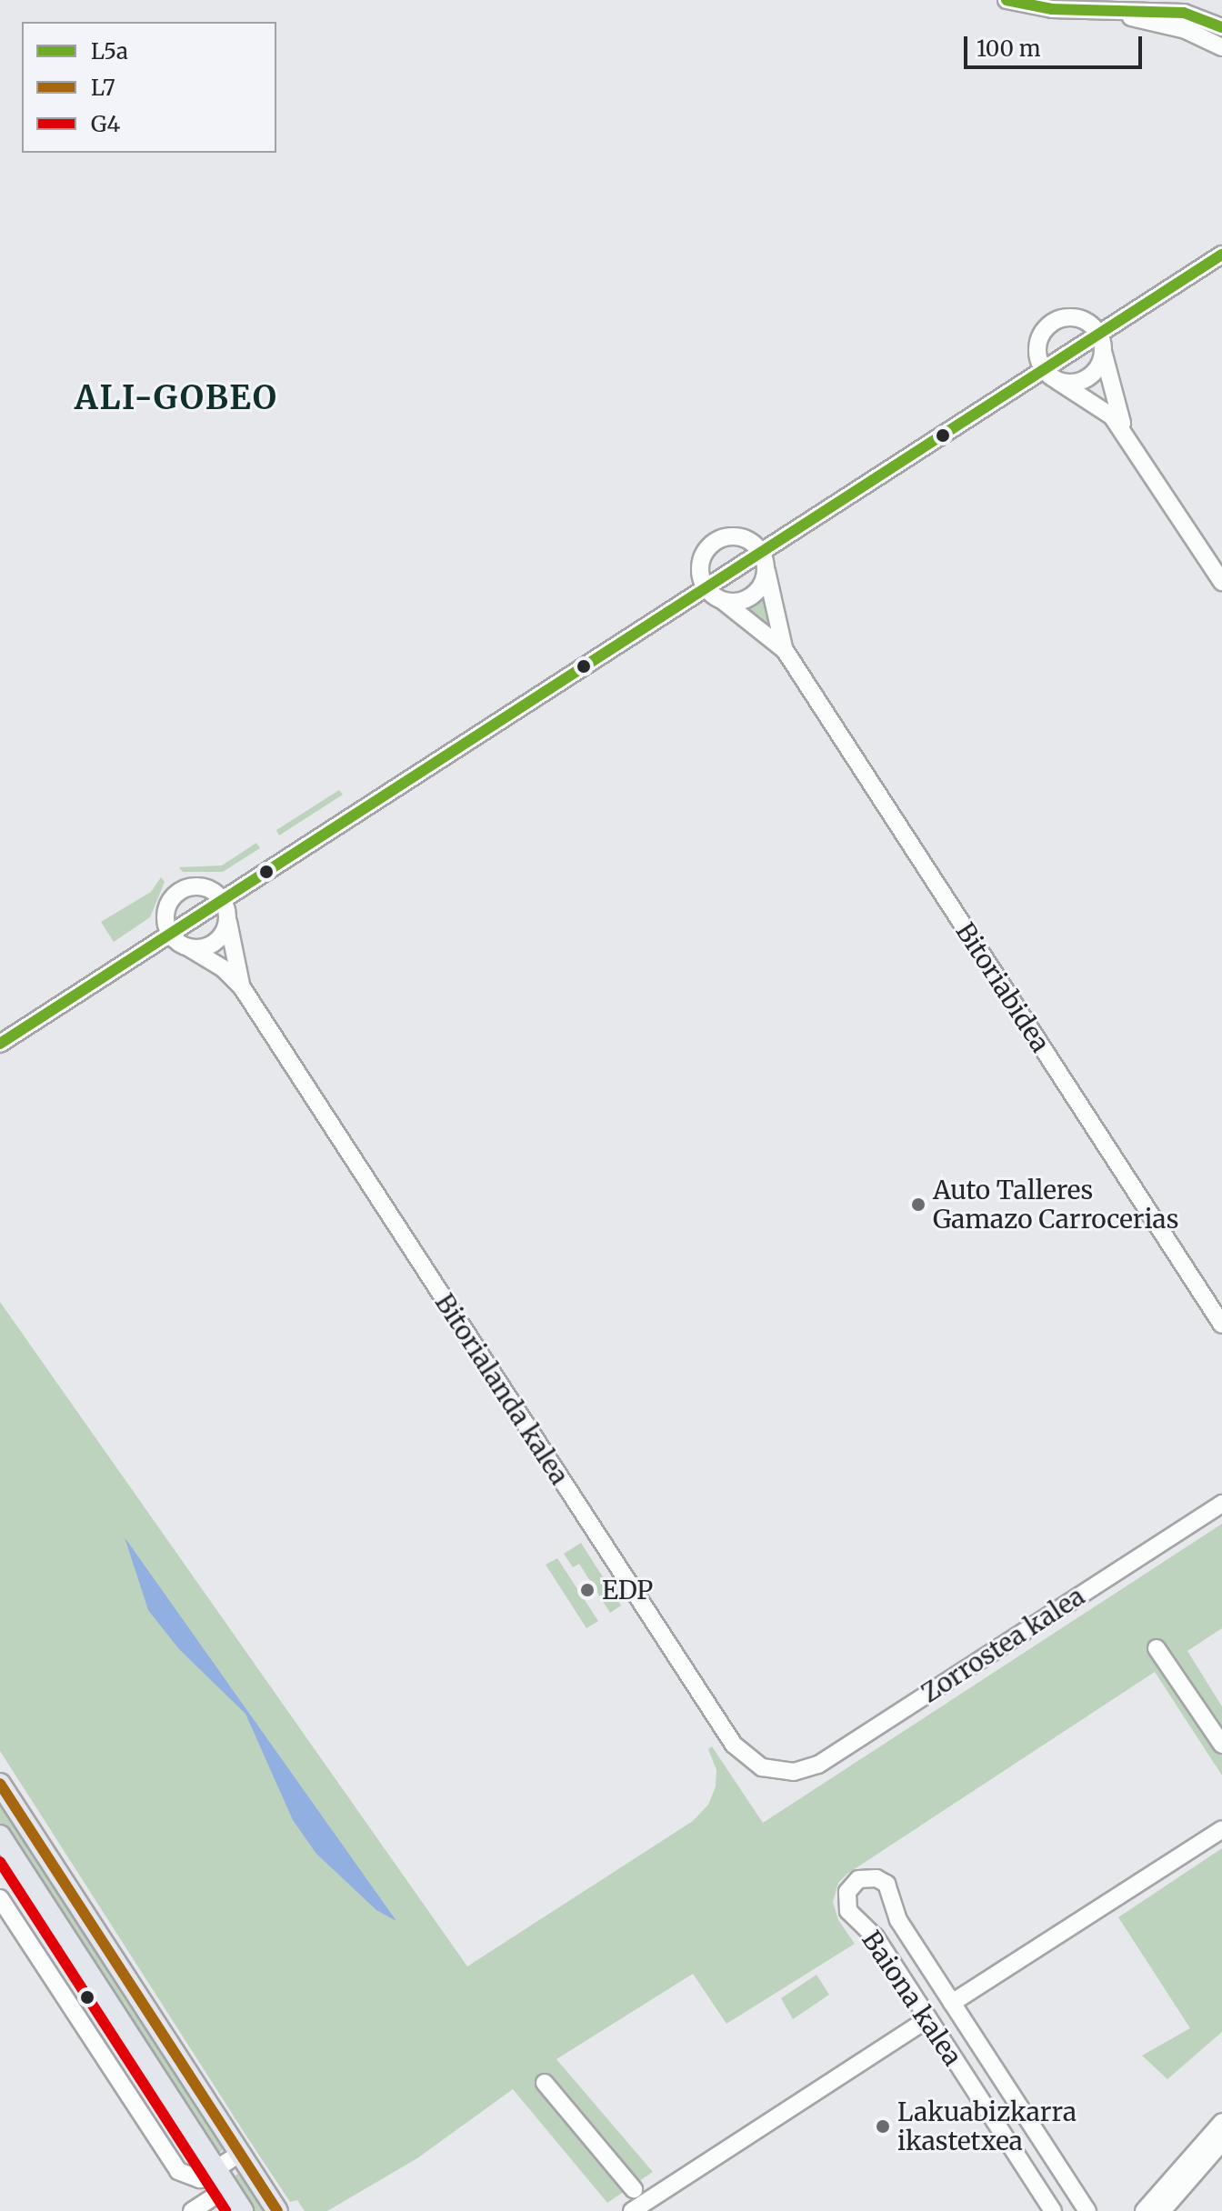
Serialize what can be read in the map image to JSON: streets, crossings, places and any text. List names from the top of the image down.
{
  "streets": {
    "street": [
      "Bitoriabidea",
      "Bitorialanda kalea",
      "Zorrostea kalea",
      "Baiona kalea"
    ]
  },
  "crossings": [
    ["Bitorialanda kalea", "Zorrostea kalea"]
  ],
  "districts": ["ALI-GOBEO"],
  "places": ["Auto Talleres Gamazo Carrocerias", "EDP", "Lakuabizkarra ikastetxea"],
  "lines": ["transit line L5a", "transit line L7", "transit line G4"],
  "legend": ["L5a", "L7", "G4"],
  "scale_bar": "100 m"
}
